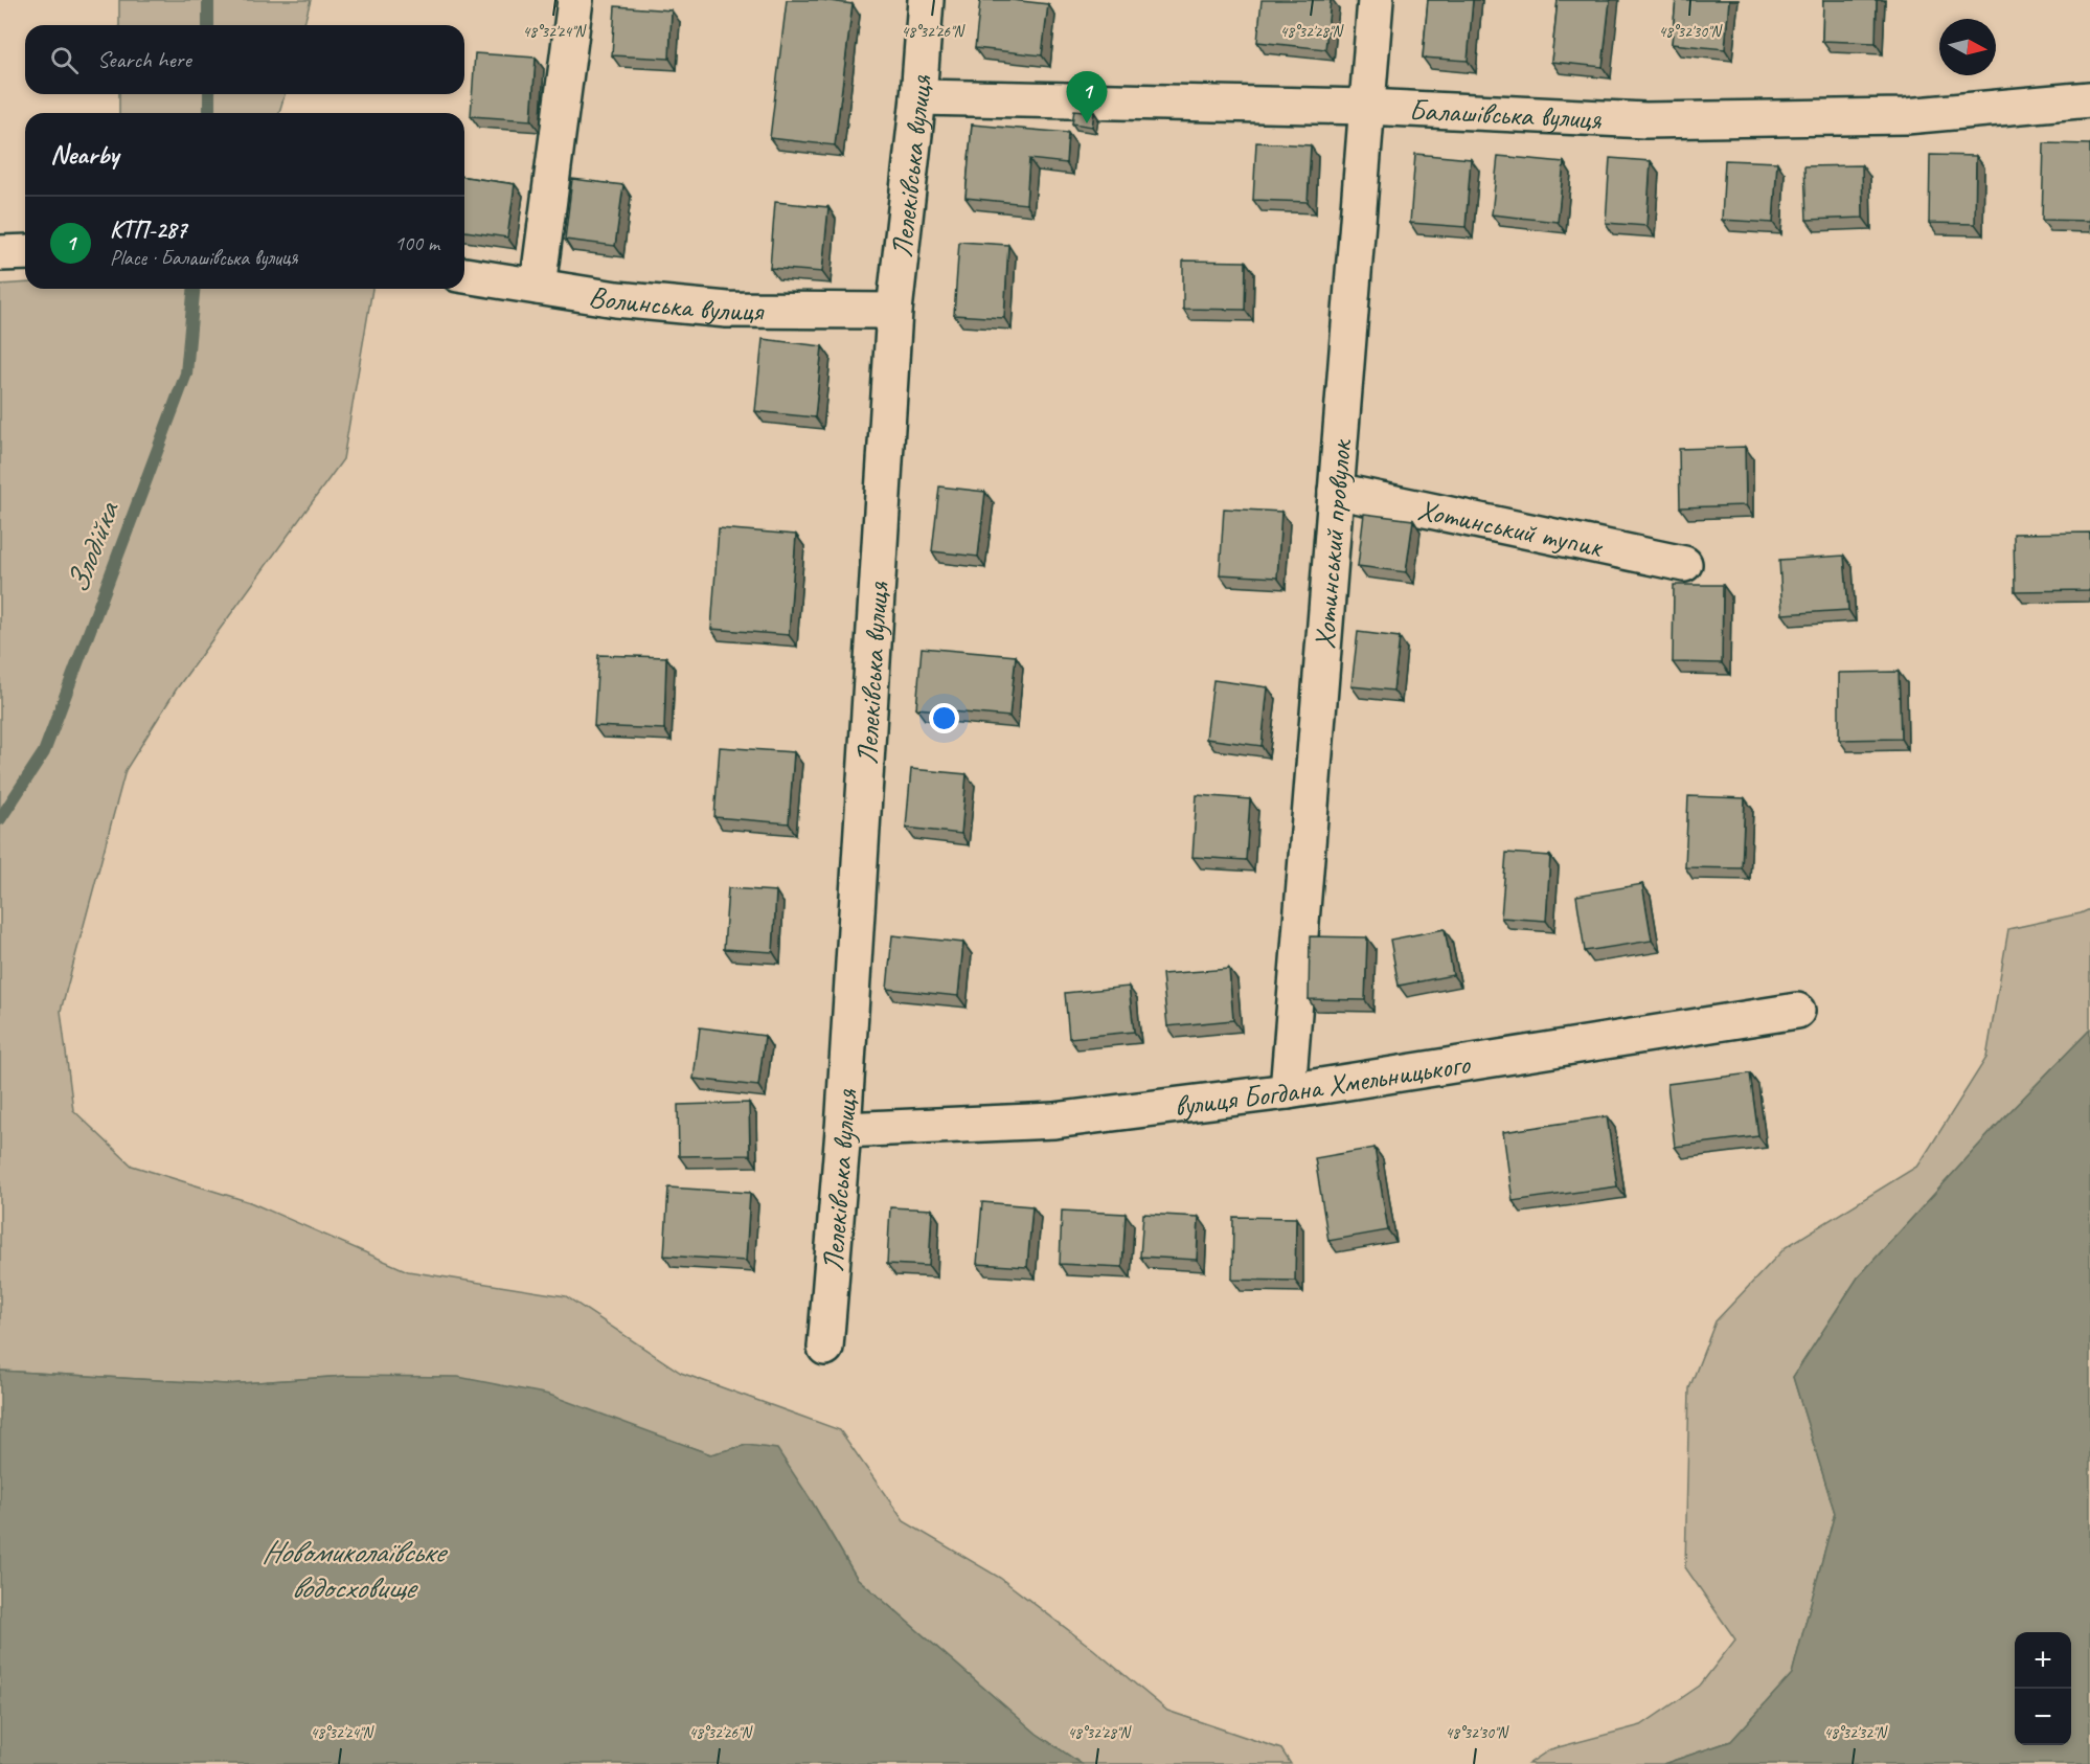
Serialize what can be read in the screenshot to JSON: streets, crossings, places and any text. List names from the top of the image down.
{
  "streets": {
    "street": [
      "Балашівська вулиця",
      "Лелеківська вулиця",
      "Волинська вулиця",
      "Хотинський тупик",
      "Хотинський провулок",
      "вулиця Богдана Хмельницького"
    ]
  },
  "crossings": [
    ["Балашівська вулиця", "Лелеківська вулиця"],
    ["Балашівська вулиця", "Хотинський провулок"],
    ["Лелеківська вулиця", "Волинська вулиця"],
    ["Лелеківська вулиця", "вулиця Богдана Хмельницького"],
    ["Хотинський тупик", "Хотинський провулок"],
    ["Хотинський провулок", "вулиця Богдана Хмельницького"]
  ],
  "water": ["Злодійка", "Новомиколаївське водосховище"],
  "north": "right",
  "page": {
    "search": "Search here",
    "pins": "1",
    "heading": "Nearby",
    "list": [
      {
        "mark": "1",
        "name": "КТП-287",
        "note": "Place · Балашівська вулиця",
        "value": "100 m"
      }
    ],
    "map_buttons": ["+", "−"]
  },
  "coordinates": [
    "48°32'24\"N",
    "48°32'26\"N",
    "48°32'28\"N",
    "48°32'30\"N",
    "48°32'32\"N"
  ]
}
